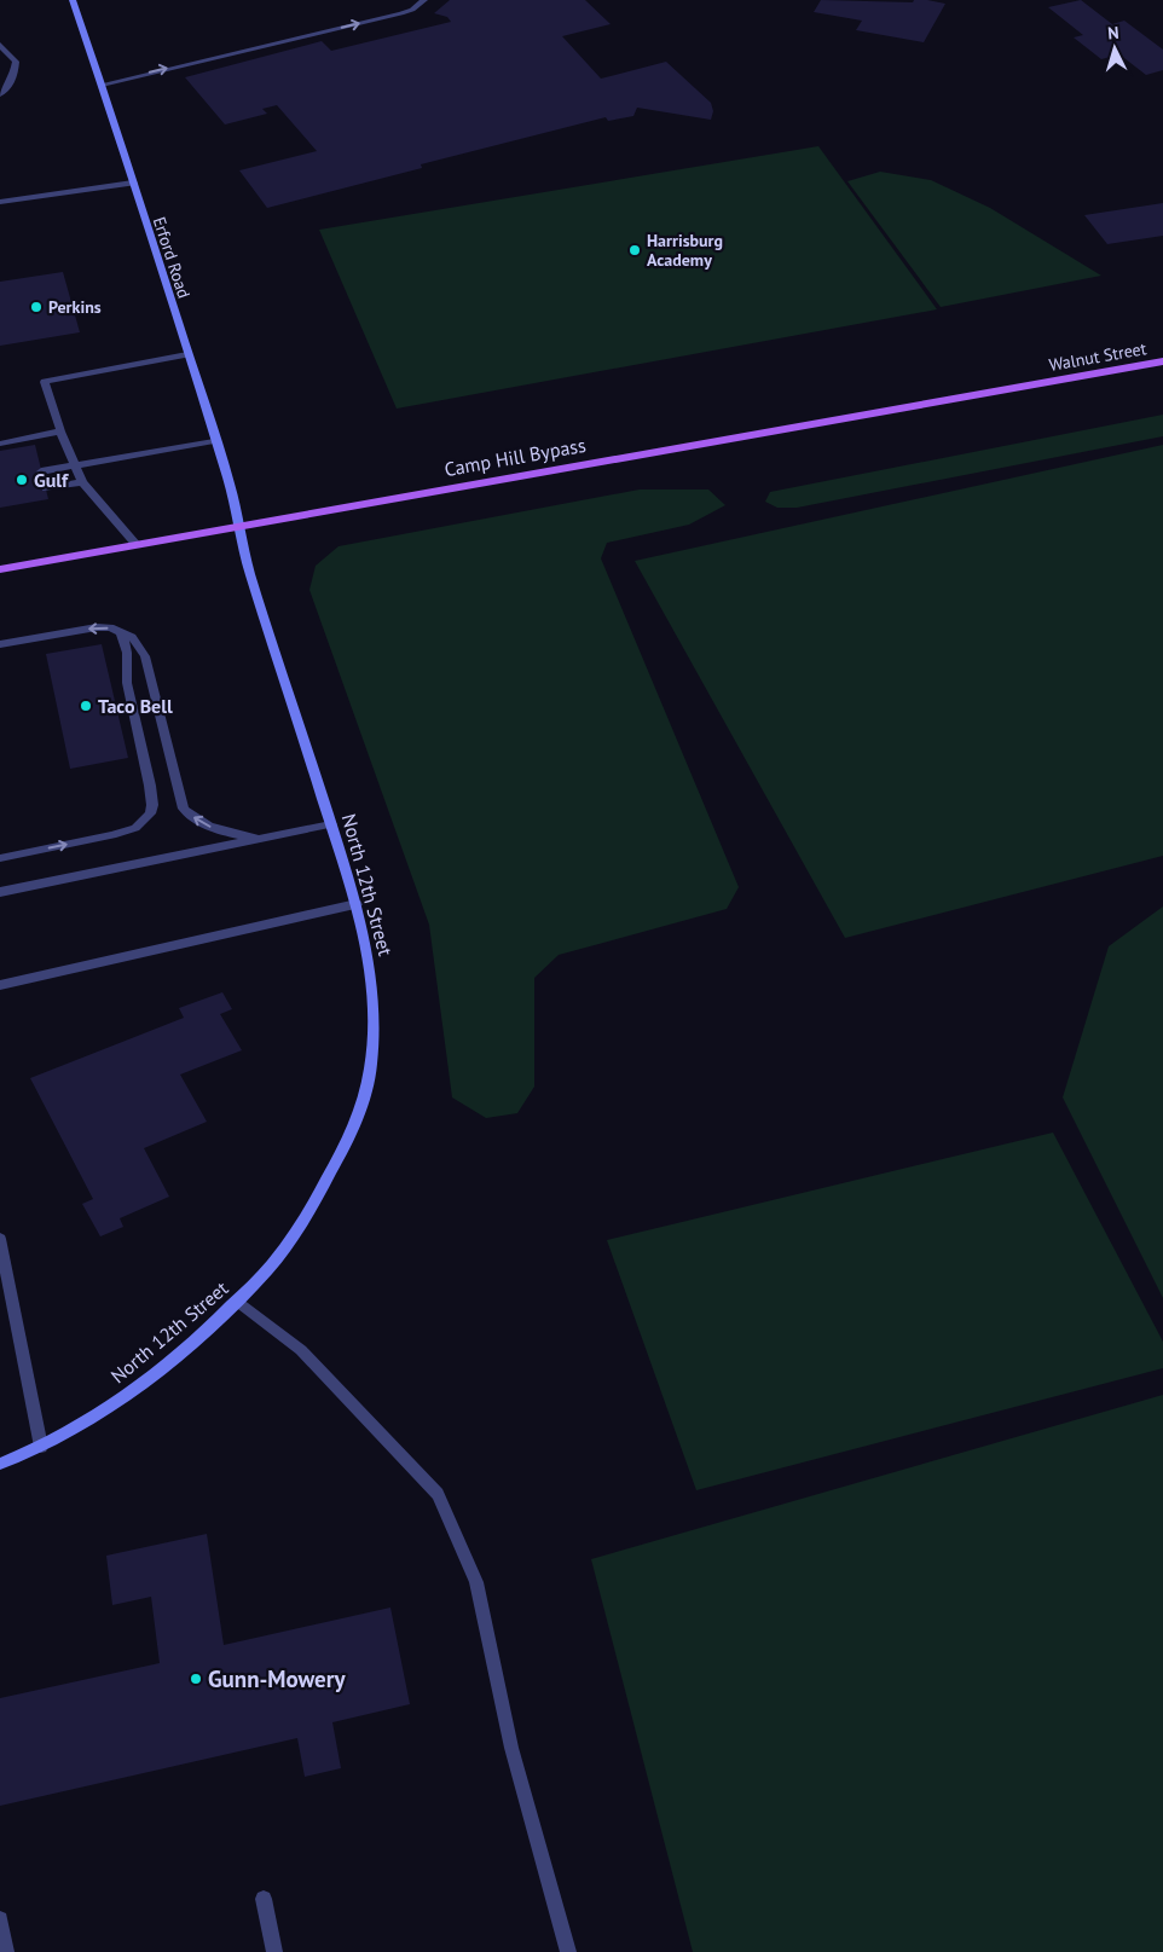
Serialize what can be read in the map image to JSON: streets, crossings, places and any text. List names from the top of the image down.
{
  "streets": {
    "main road": [
      "Erford Road",
      "Walnut Street",
      "Camp Hill Bypass",
      "North 12th Street"
    ]
  },
  "crossings": [
    ["Erford Road", "Camp Hill Bypass"],
    ["Erford Road", "North 12th Street"],
    ["Walnut Street", "Camp Hill Bypass"],
    ["Camp Hill Bypass", "North 12th Street"]
  ],
  "places": [
    "Harrisburg Academy",
    "Perkins",
    "Gulf",
    "Taco Bell",
    "Gunn-Mowery"
  ],
  "north": "top"
}
